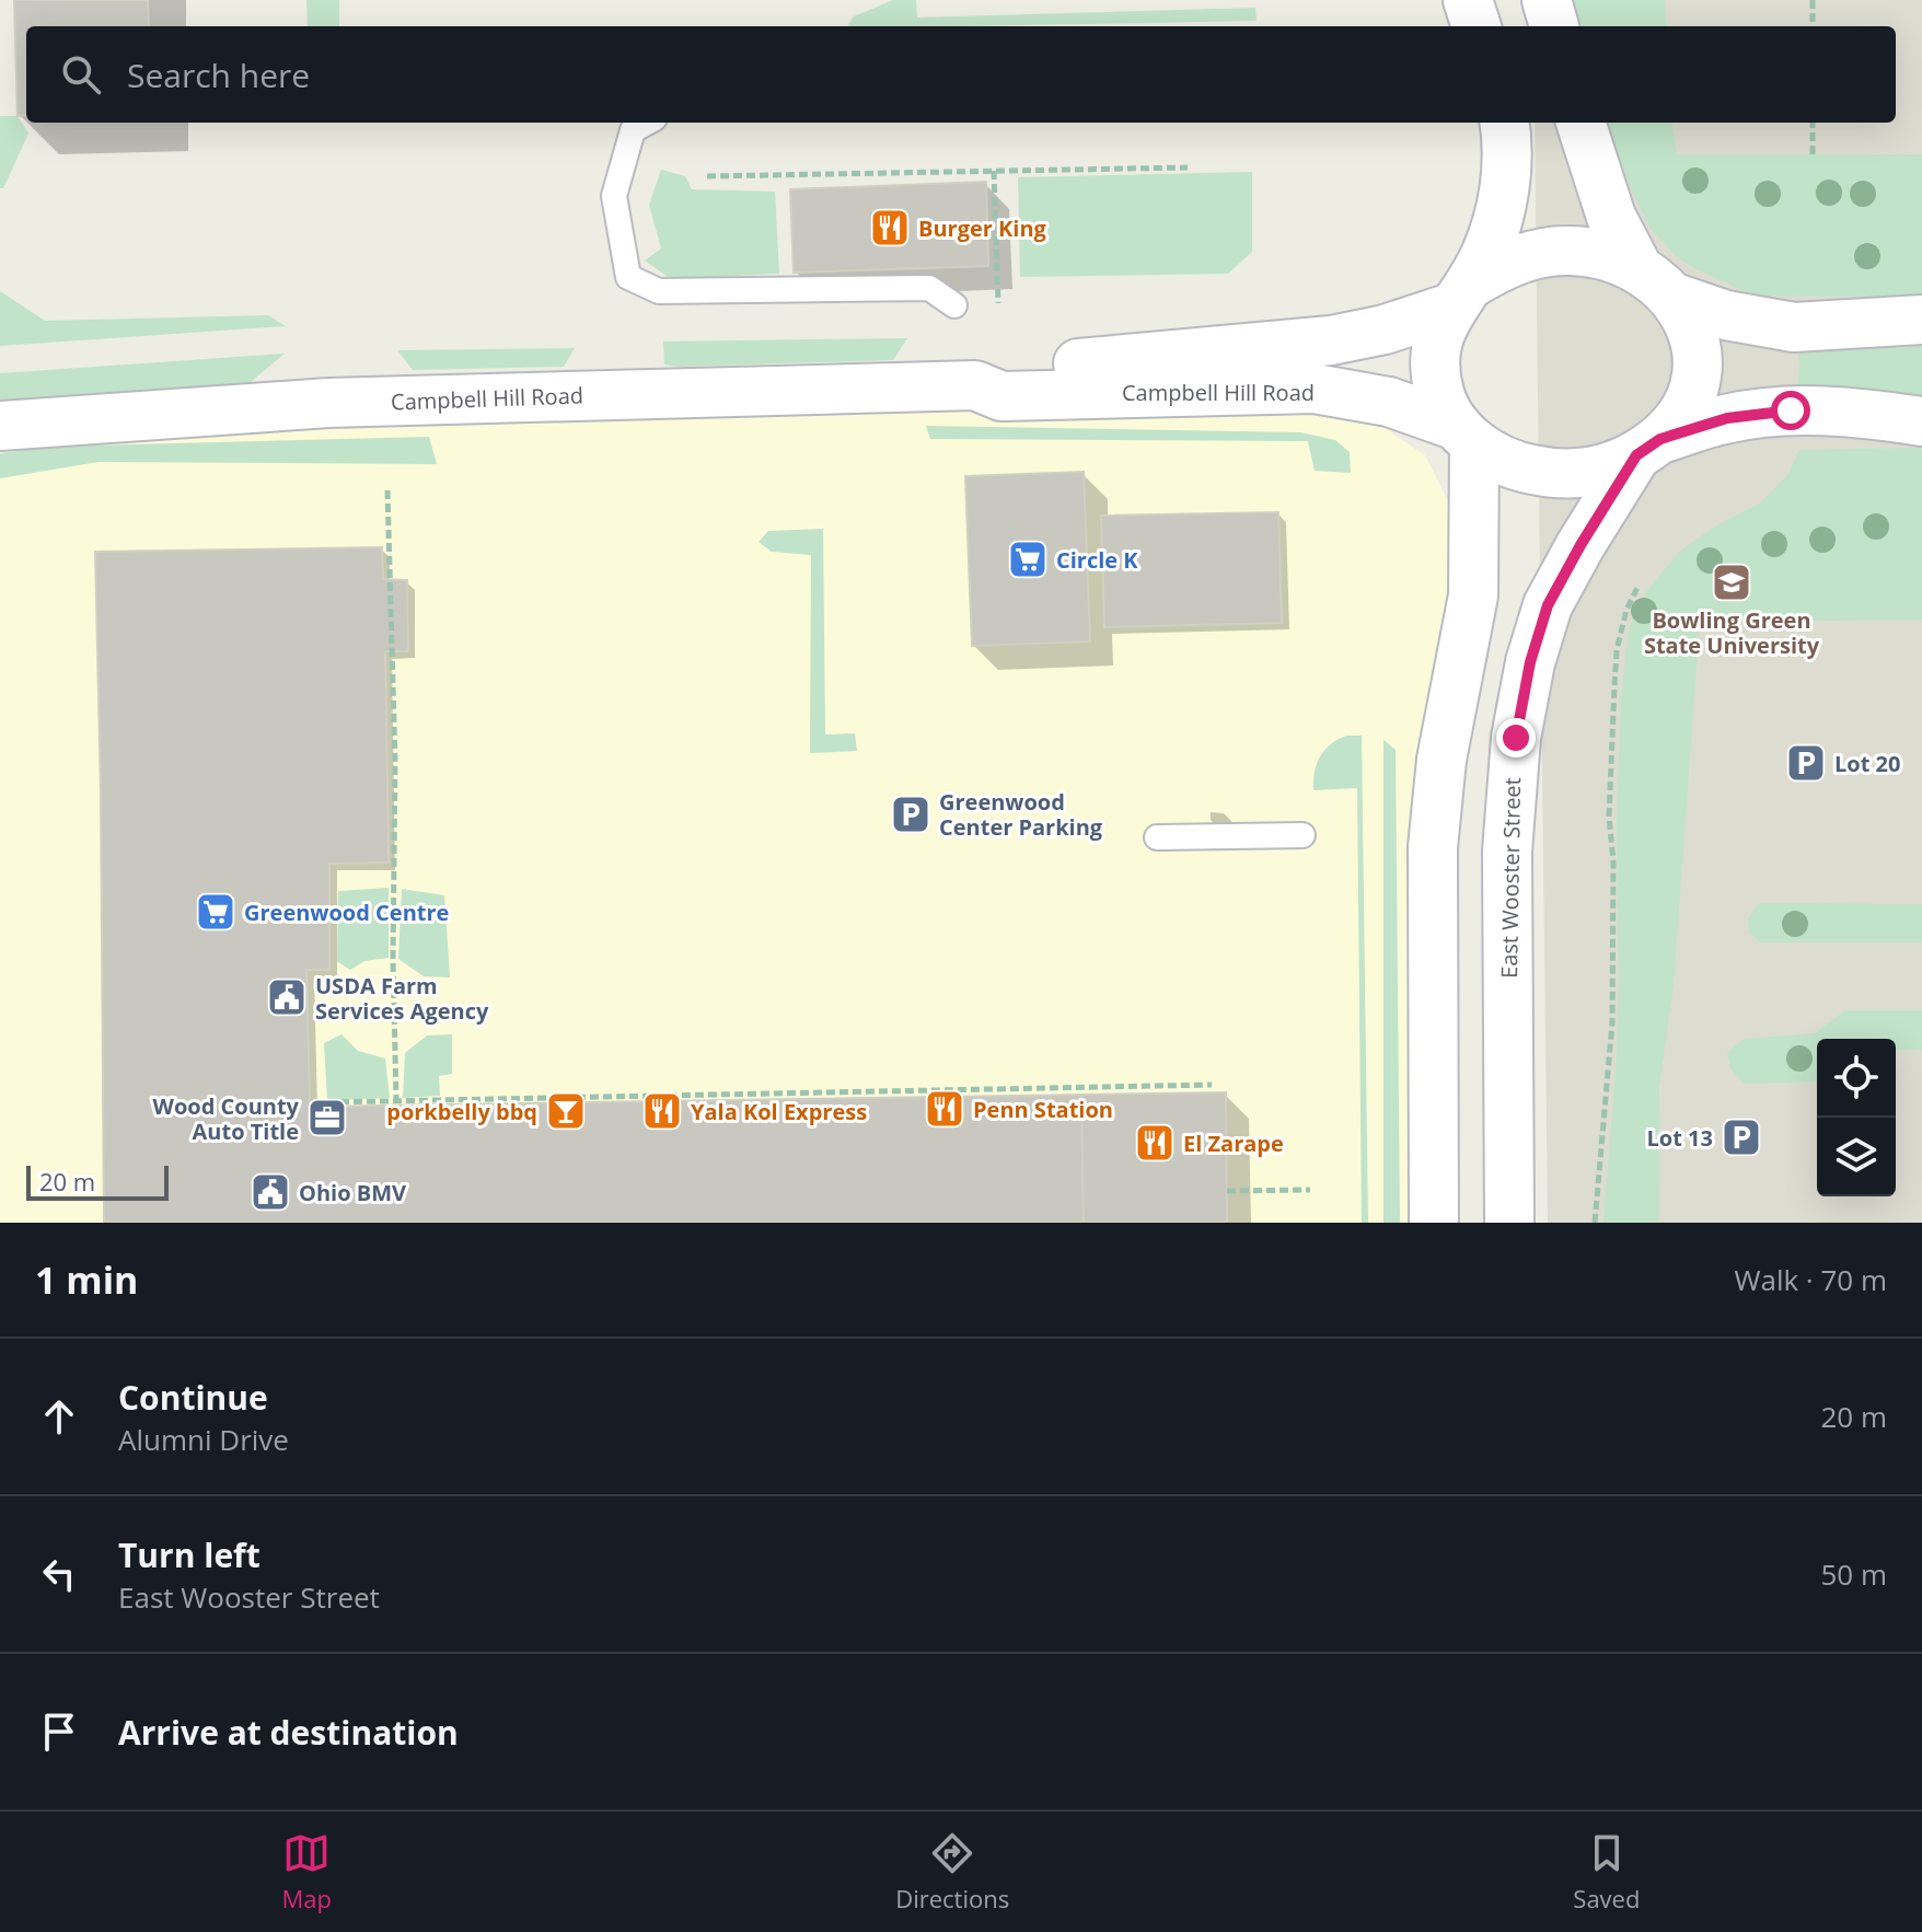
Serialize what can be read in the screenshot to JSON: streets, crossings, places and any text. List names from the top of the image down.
{
  "streets": {
    "main road": ["Campbell Hill Road", "East Wooster Street"]
  },
  "crossings": [
    ["Campbell Hill Road", "East Wooster Street"]
  ],
  "places": {
    "restaurant": [
      "Burger King",
      "Penn Station",
      "Yala Kol Express",
      "El Zarape"
    ],
    "supermarket": ["Circle K", "Greenwood Centre"],
    "school or university": ["Bowling Green State University"],
    "parking": ["Lot 20", "Greenwood Center Parking", "Lot 13"],
    "public building": ["USDA Farm Services Agency", "Ohio BMV"],
    "bar": ["porkbelly bbq"],
    "office": ["Wood County Auto Title"]
  },
  "scale_bar": "20 m",
  "page": {
    "search": "Search here",
    "scale": "20 m",
    "heading": ["1 min", "Walk · 70 m"],
    "list": [
      ["Continue", "Alumni Drive", "20 m"],
      ["Turn left", "East Wooster Street", "50 m"],
      "Arrive at destination"
    ],
    "nav": ["Map", "Directions", "Saved"]
  }
}
